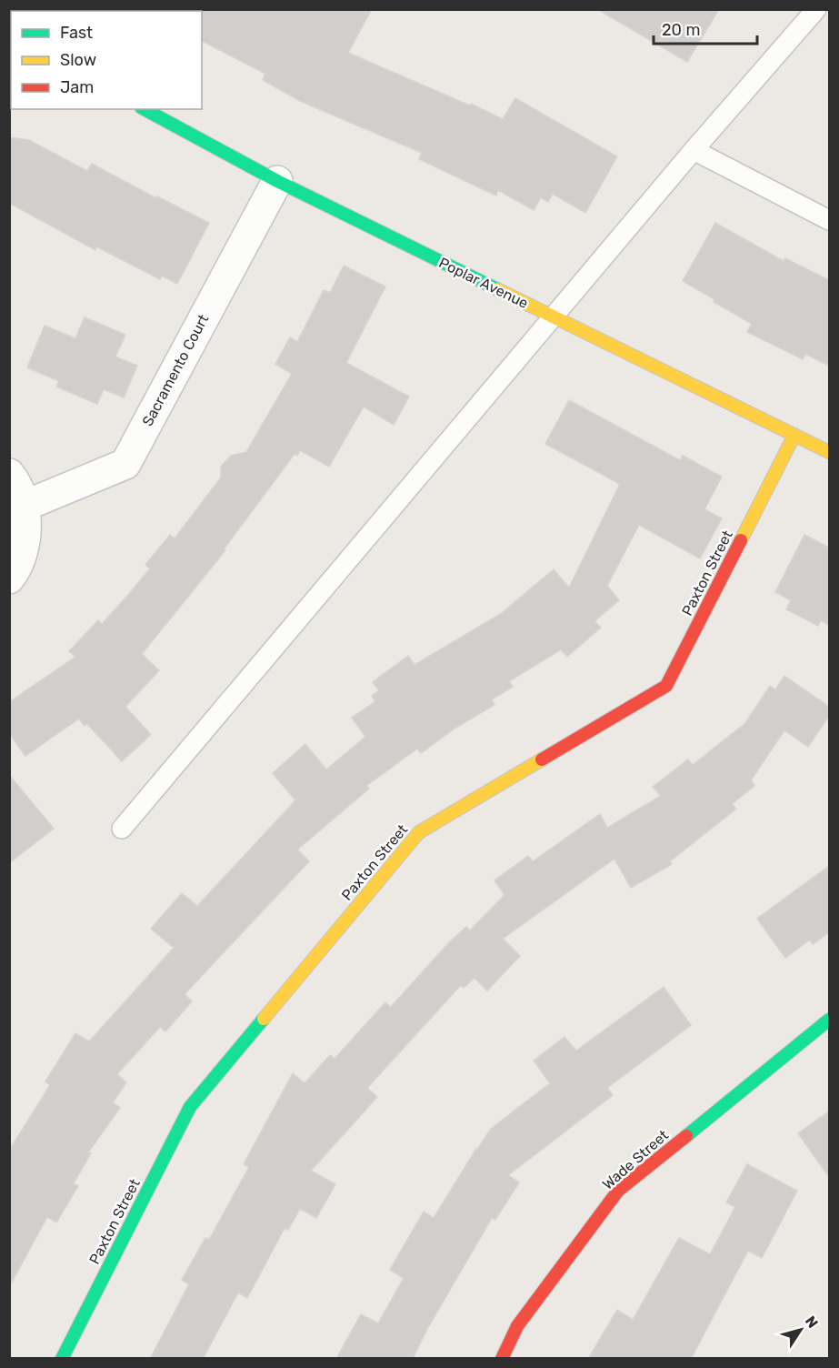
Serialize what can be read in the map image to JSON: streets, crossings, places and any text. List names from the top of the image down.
{
  "streets": {
    "street": [
      "Poplar Avenue",
      "Sacramento Court",
      "Paxton Street",
      "Wade Street"
    ]
  },
  "crossings": [
    ["Poplar Avenue", "Sacramento Court"],
    ["Poplar Avenue", "Paxton Street"]
  ],
  "legend": ["Fast", "Slow", "Jam"],
  "scale_bar": "20 m",
  "north": "top right"
}
